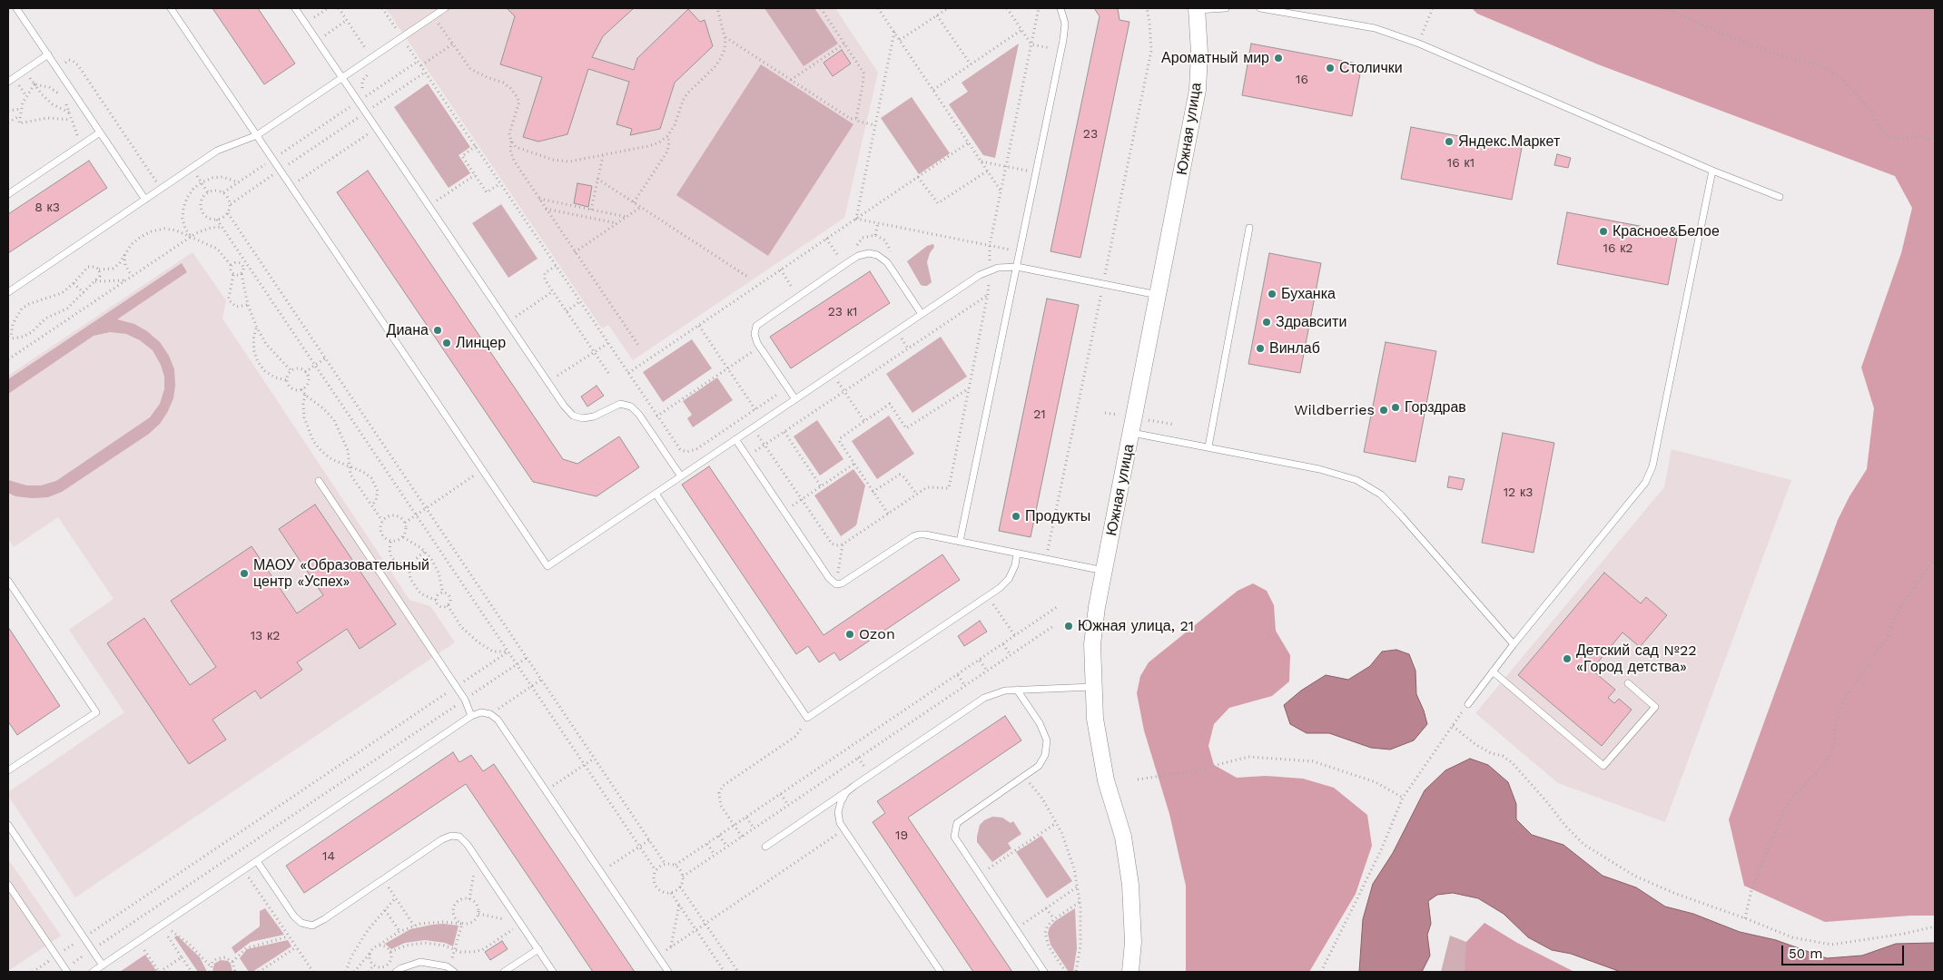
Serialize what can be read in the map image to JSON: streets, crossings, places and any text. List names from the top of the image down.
{
  "streets": {
    "street": ["Южная улица"]
  },
  "places": [
    "Ароматный мир",
    "Столички",
    "Яндекс.Маркет",
    "Красное&Белое",
    "Буханка",
    "Здравсити",
    "Диана",
    "Линцер",
    "Винлаб",
    "Горздрав",
    "Wildberries",
    "Продукты",
    "МАОУ «Образовательный центр «Успех»",
    "Южная улица, 21",
    "Ozon",
    "Детский сад №22 «Город детства»"
  ],
  "house_numbers": [
    "16",
    "23",
    "16 к1",
    "8 к3",
    "16 к2",
    "23 к1",
    "21",
    "12 к3",
    "13 к2",
    "19",
    "14"
  ],
  "scale_bar": "50 m"
}
